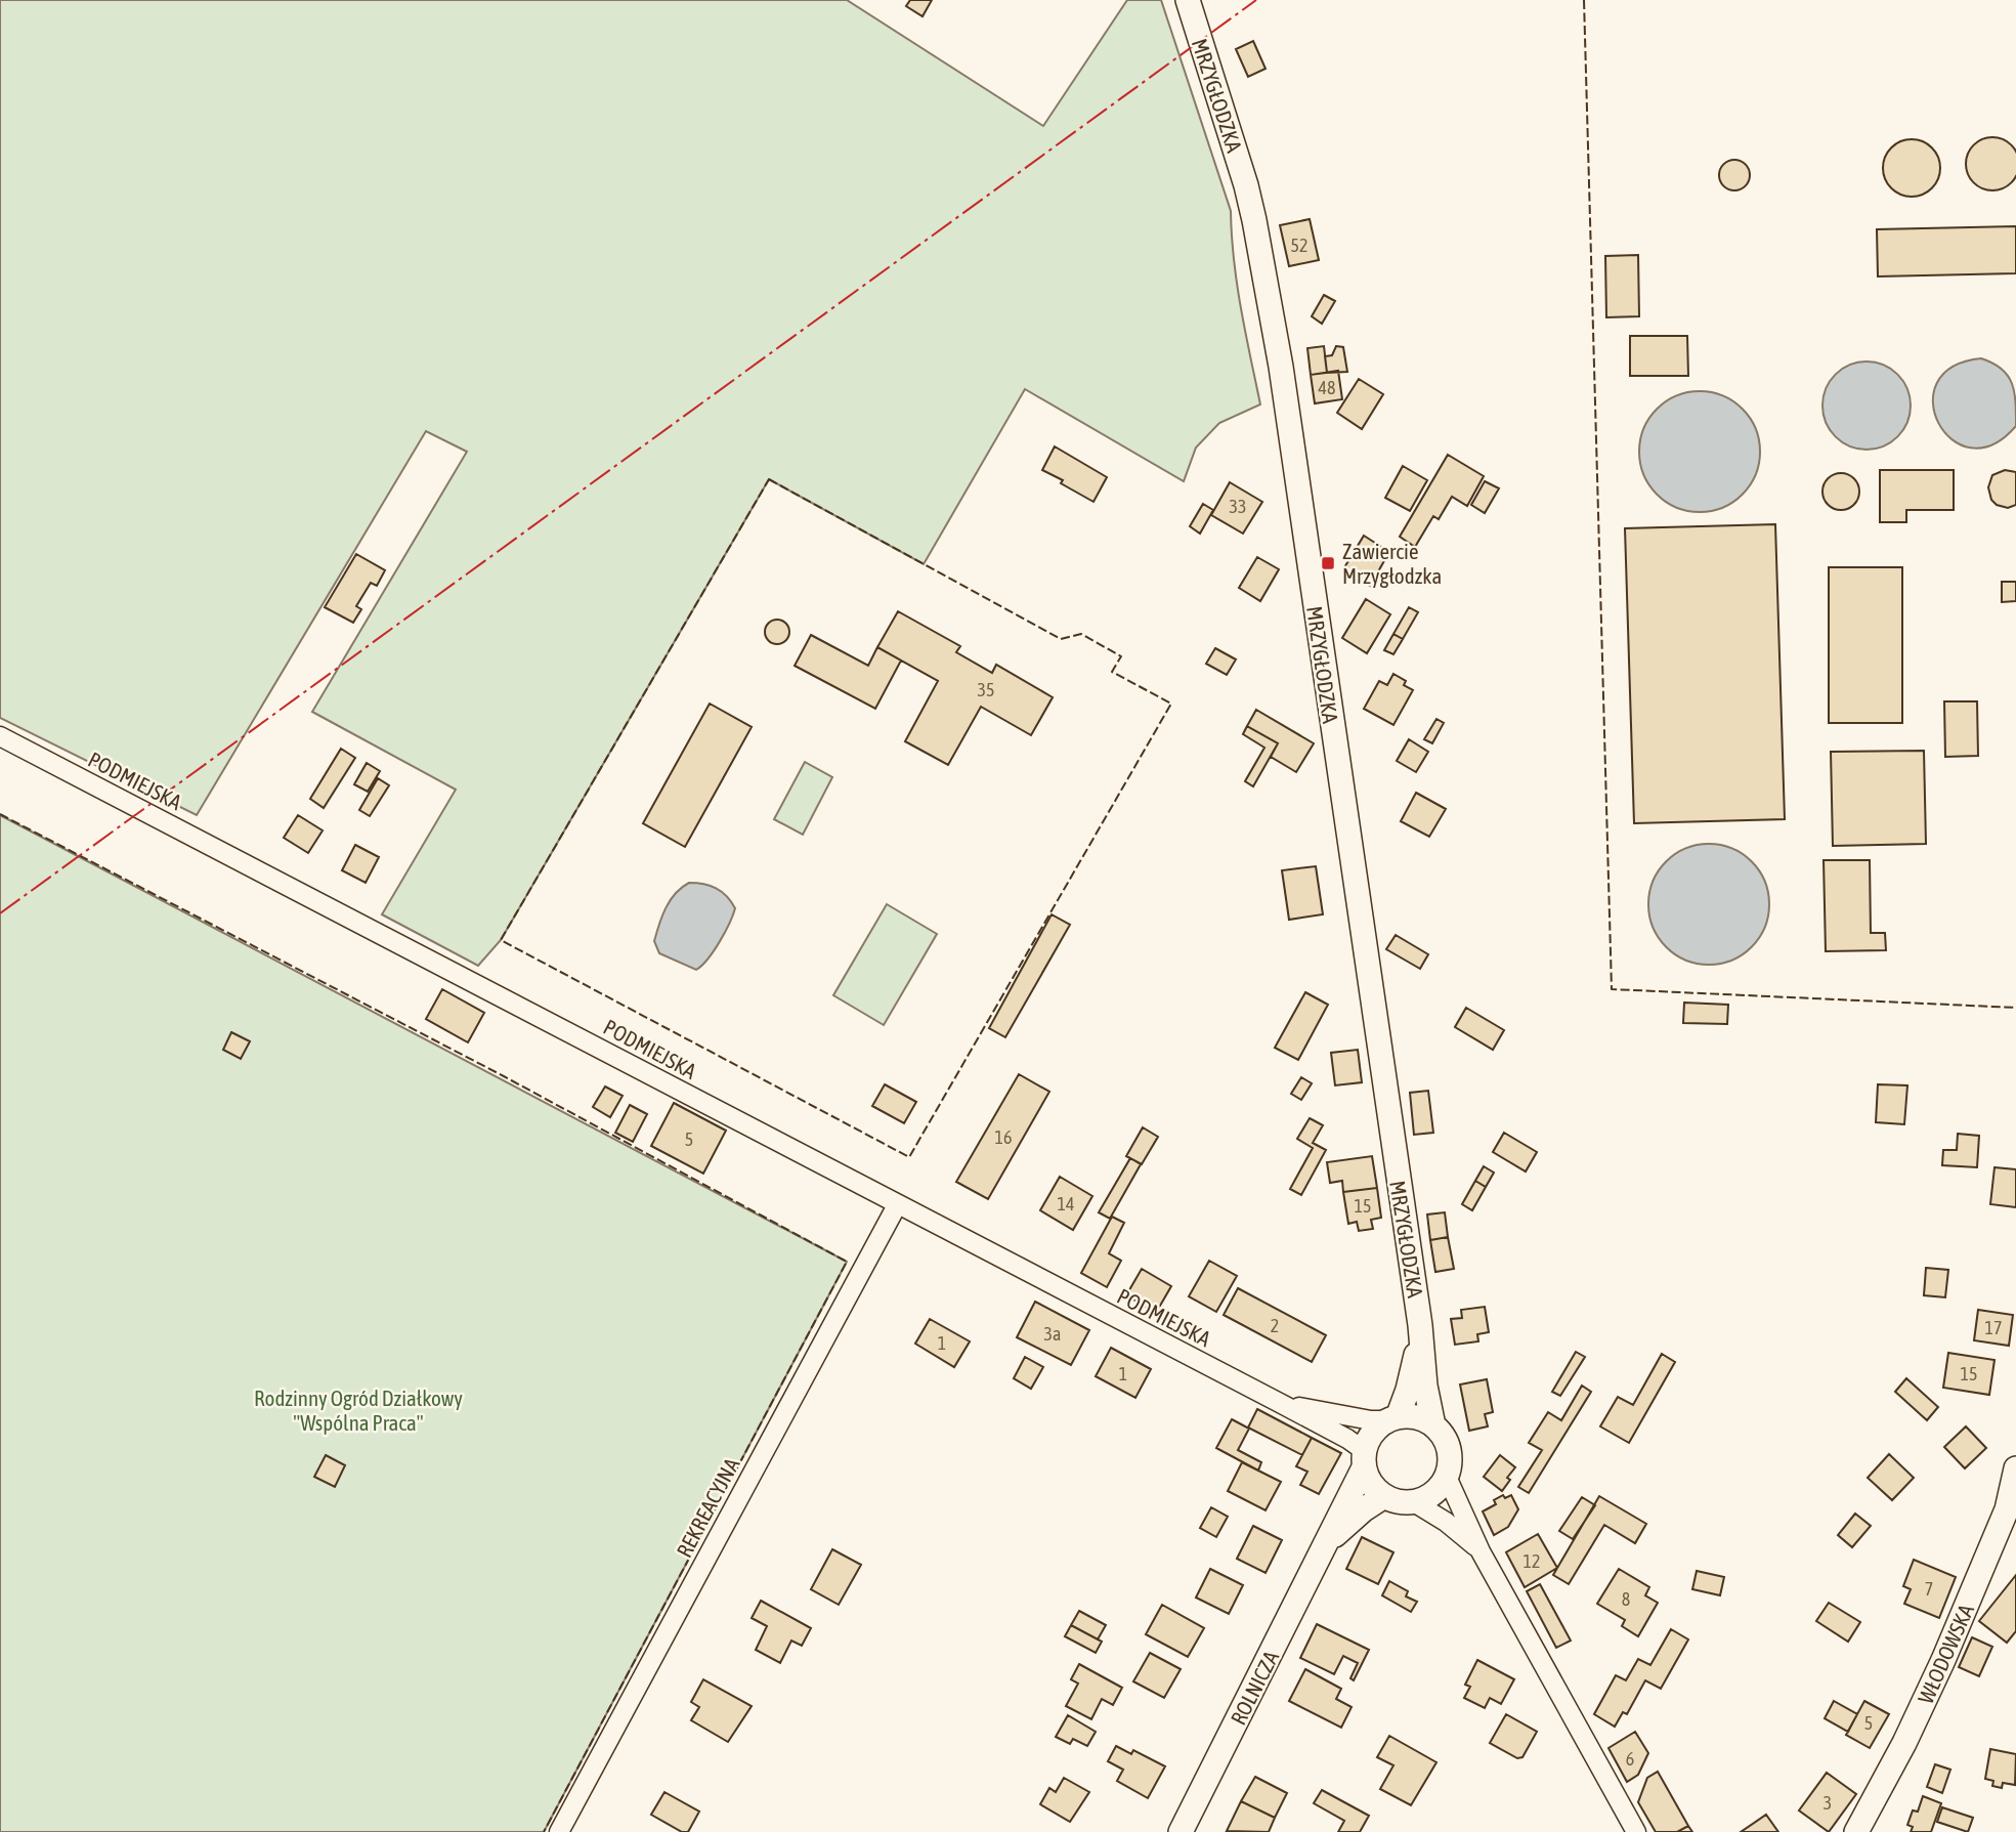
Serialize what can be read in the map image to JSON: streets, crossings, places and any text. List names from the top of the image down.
{
  "streets": {
    "street": [
      "MRZYGŁODZKA",
      "PODMIEJSKA",
      "REKREACYJNA",
      "WŁODOWSKA",
      "ROLNICZA"
    ]
  },
  "crossings": [
    ["MRZYGŁODZKA", "PODMIEJSKA"],
    ["MRZYGŁODZKA", "ROLNICZA"],
    ["PODMIEJSKA", "REKREACYJNA"],
    ["PODMIEJSKA", "ROLNICZA"]
  ],
  "parks": ["Rodzinny Ogród Działkowy \"Wspólna Praca\""],
  "places": {
    "transit": ["Zawiercie Mrzygłodzka"]
  },
  "house_numbers": [
    "52",
    "48",
    "33",
    "35",
    "16",
    "5",
    "14",
    "15",
    "2",
    "17",
    "3a",
    "1",
    "1",
    "15",
    "12",
    "7",
    "8",
    "5",
    "6",
    "3"
  ]
}
